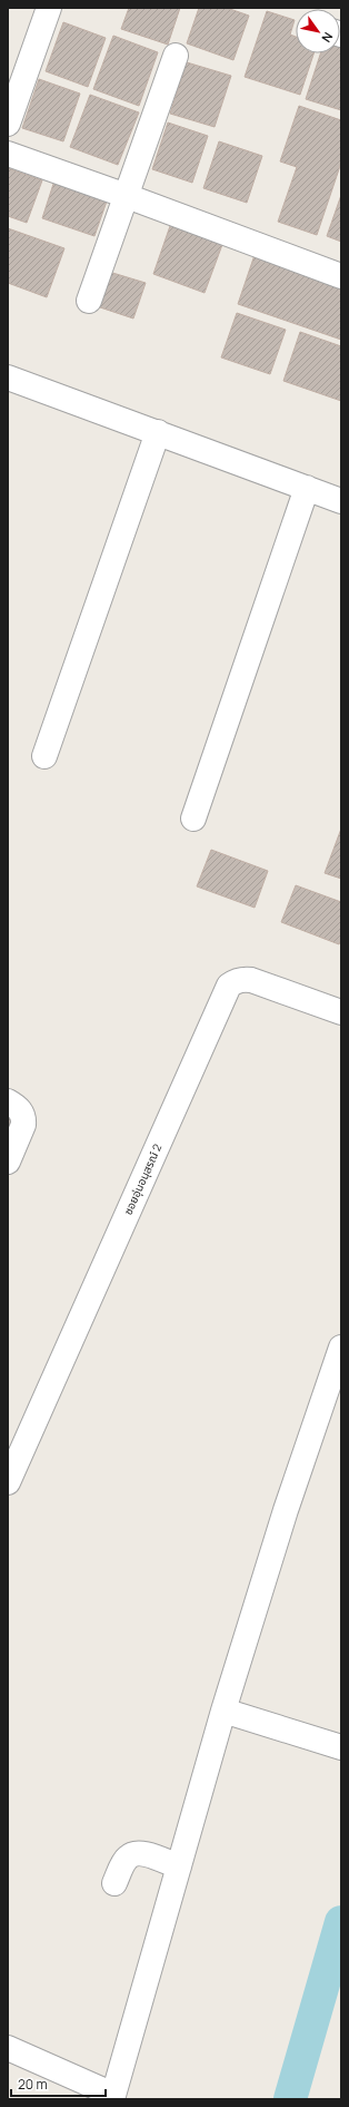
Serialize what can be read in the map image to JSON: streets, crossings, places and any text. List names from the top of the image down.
{
  "streets": {
    "street": ["ซอยอุ่นอนุสรณ์ 2"]
  },
  "scale_bar": "20 m",
  "north": "bottom right"
}
